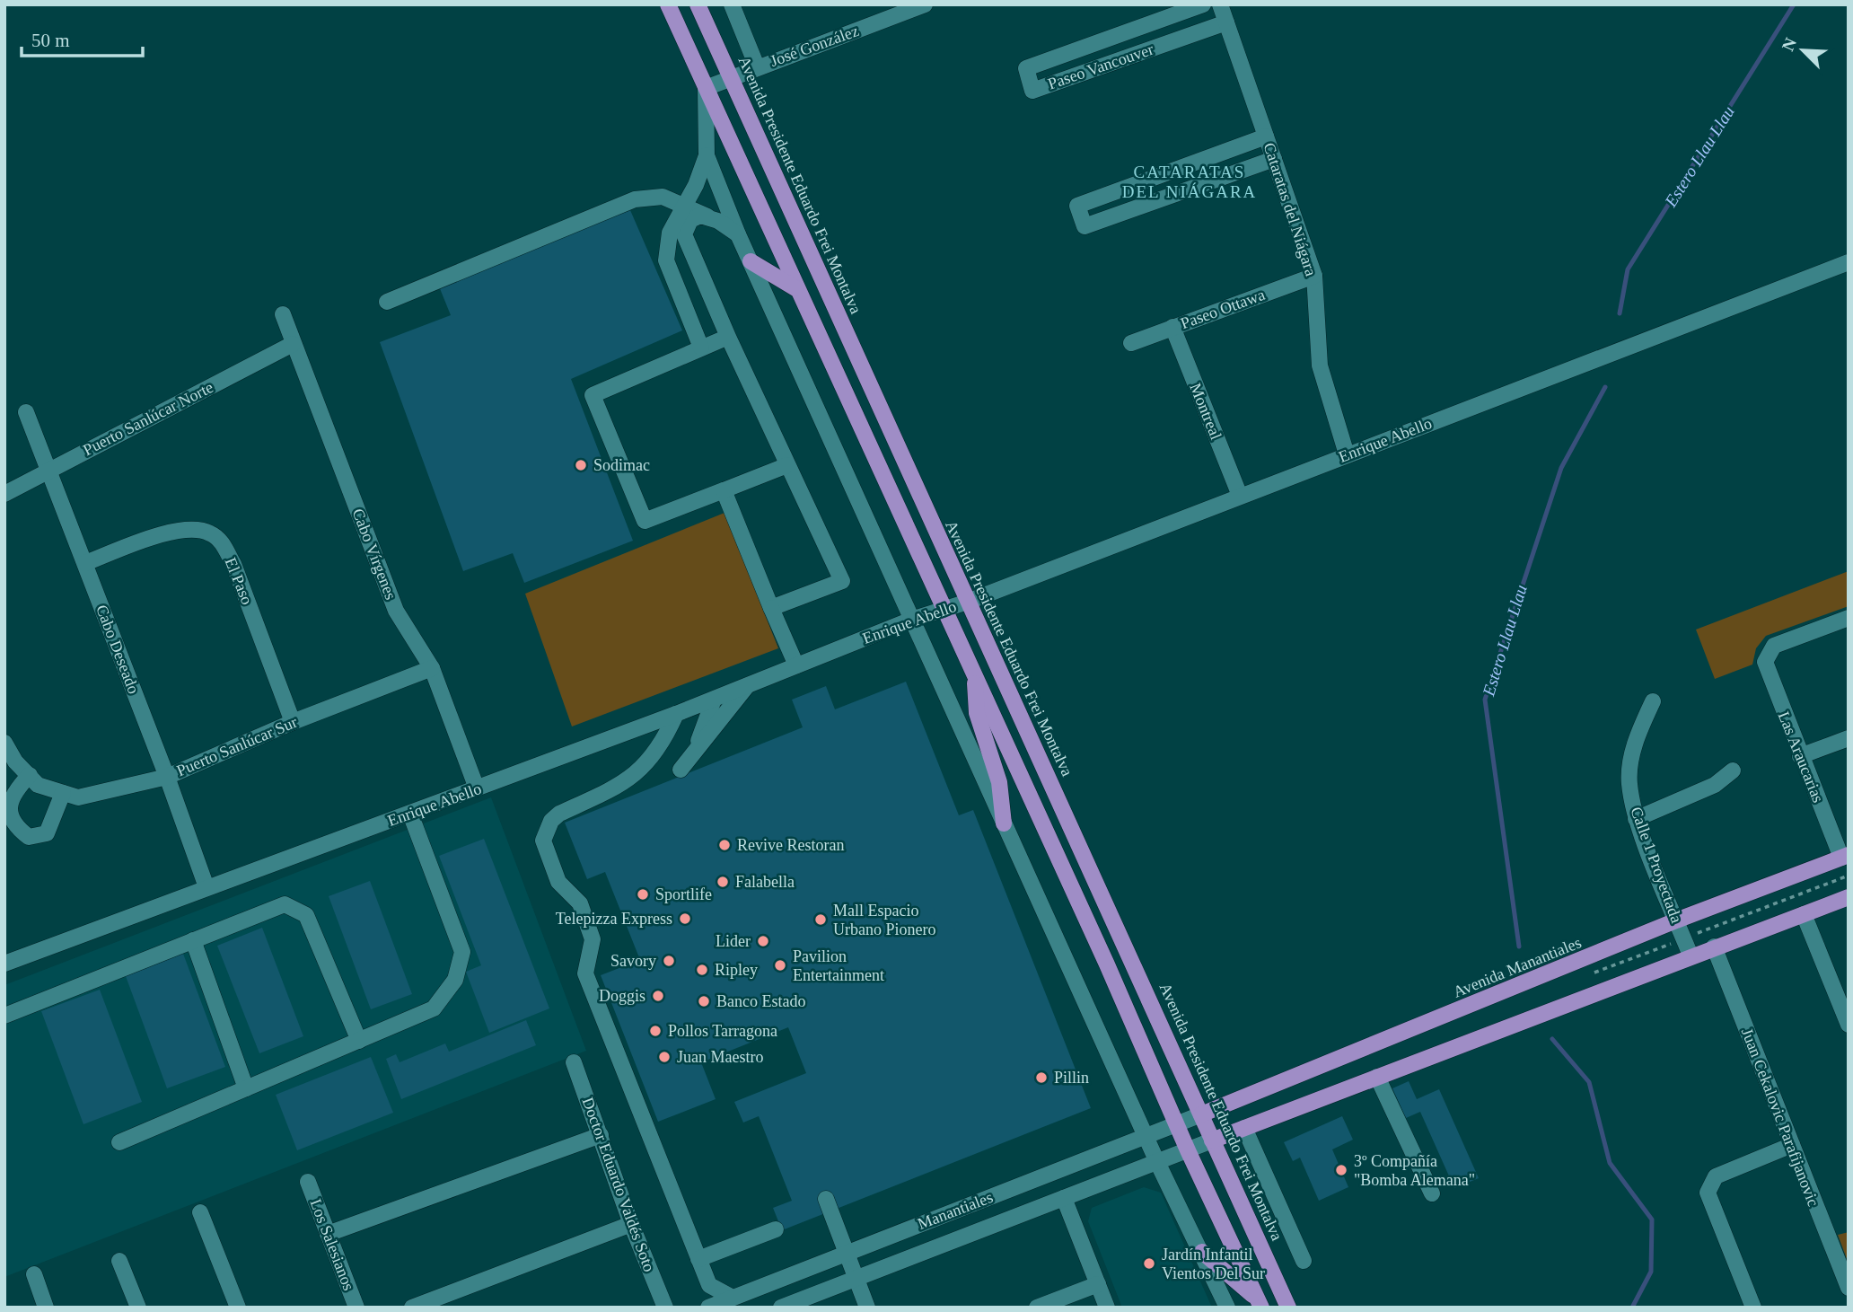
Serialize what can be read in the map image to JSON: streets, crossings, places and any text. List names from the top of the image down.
{
  "streets": {
    "main road": ["Avenida Presidente Eduardo Frei Montalva", "Avenida Manantiales"],
    "street": [
      "José González",
      "Paseo Vancouver",
      "Cataratas del Niágara",
      "Paseo Ottawa",
      "Montreal",
      "Puerto Sanlúcar Norte",
      "Enrique Abello",
      "Cabo Vírgenes",
      "El Paso",
      "Cabo Deseado",
      "Puerto Sanlúcar Sur",
      "Las Araucarias",
      "Calle 1 Proyectada",
      "Juan Cekalovic Parafijanovic",
      "Doctor Eduardo Valdés Soto",
      "Manantiales",
      "Los Salesianos"
    ]
  },
  "crossings": [
    ["José González", "Avenida Presidente Eduardo Frei Montalva"],
    ["Paseo Vancouver", "Cataratas del Niágara"],
    ["Avenida Presidente Eduardo Frei Montalva", "Enrique Abello"],
    ["Avenida Presidente Eduardo Frei Montalva", "Avenida Manantiales"],
    ["Avenida Presidente Eduardo Frei Montalva", "Manantiales"],
    ["Cataratas del Niágara", "Paseo Ottawa"],
    ["Cataratas del Niágara", "Enrique Abello"],
    ["Paseo Ottawa", "Montreal"],
    ["Montreal", "Enrique Abello"],
    ["Puerto Sanlúcar Norte", "Cabo Vírgenes"],
    ["Puerto Sanlúcar Norte", "Cabo Deseado"],
    ["Enrique Abello", "Cabo Vírgenes"],
    ["Enrique Abello", "Cabo Deseado"],
    ["Cabo Vírgenes", "Puerto Sanlúcar Sur"],
    ["El Paso", "Cabo Deseado"],
    ["El Paso", "Puerto Sanlúcar Sur"],
    ["Cabo Deseado", "Puerto Sanlúcar Sur"],
    ["Las Araucarias", "Avenida Manantiales"],
    ["Calle 1 Proyectada", "Avenida Manantiales"],
    ["Avenida Manantiales", "Manantiales"]
  ],
  "districts": ["CATARATAS DEL NIÁGARA"],
  "water": ["Estero Llau Llau"],
  "places": [
    "Sodimac",
    "Revive Restoran",
    "Falabella",
    "Sportlife",
    "Telepizza Express",
    "Mall Espacio Urbano Pionero",
    "Lider",
    "Savory",
    "Pavilion Entertainment",
    "Ripley",
    "Doggis",
    "Banco Estado",
    "Pollos Tarragona",
    "Juan Maestro",
    "Pillin",
    "3º Compañía \"Bomba Alemana\"",
    "Jardín Infantil Vientos Del Sur"
  ],
  "scale_bar": "50 m",
  "north": "top left"
}
